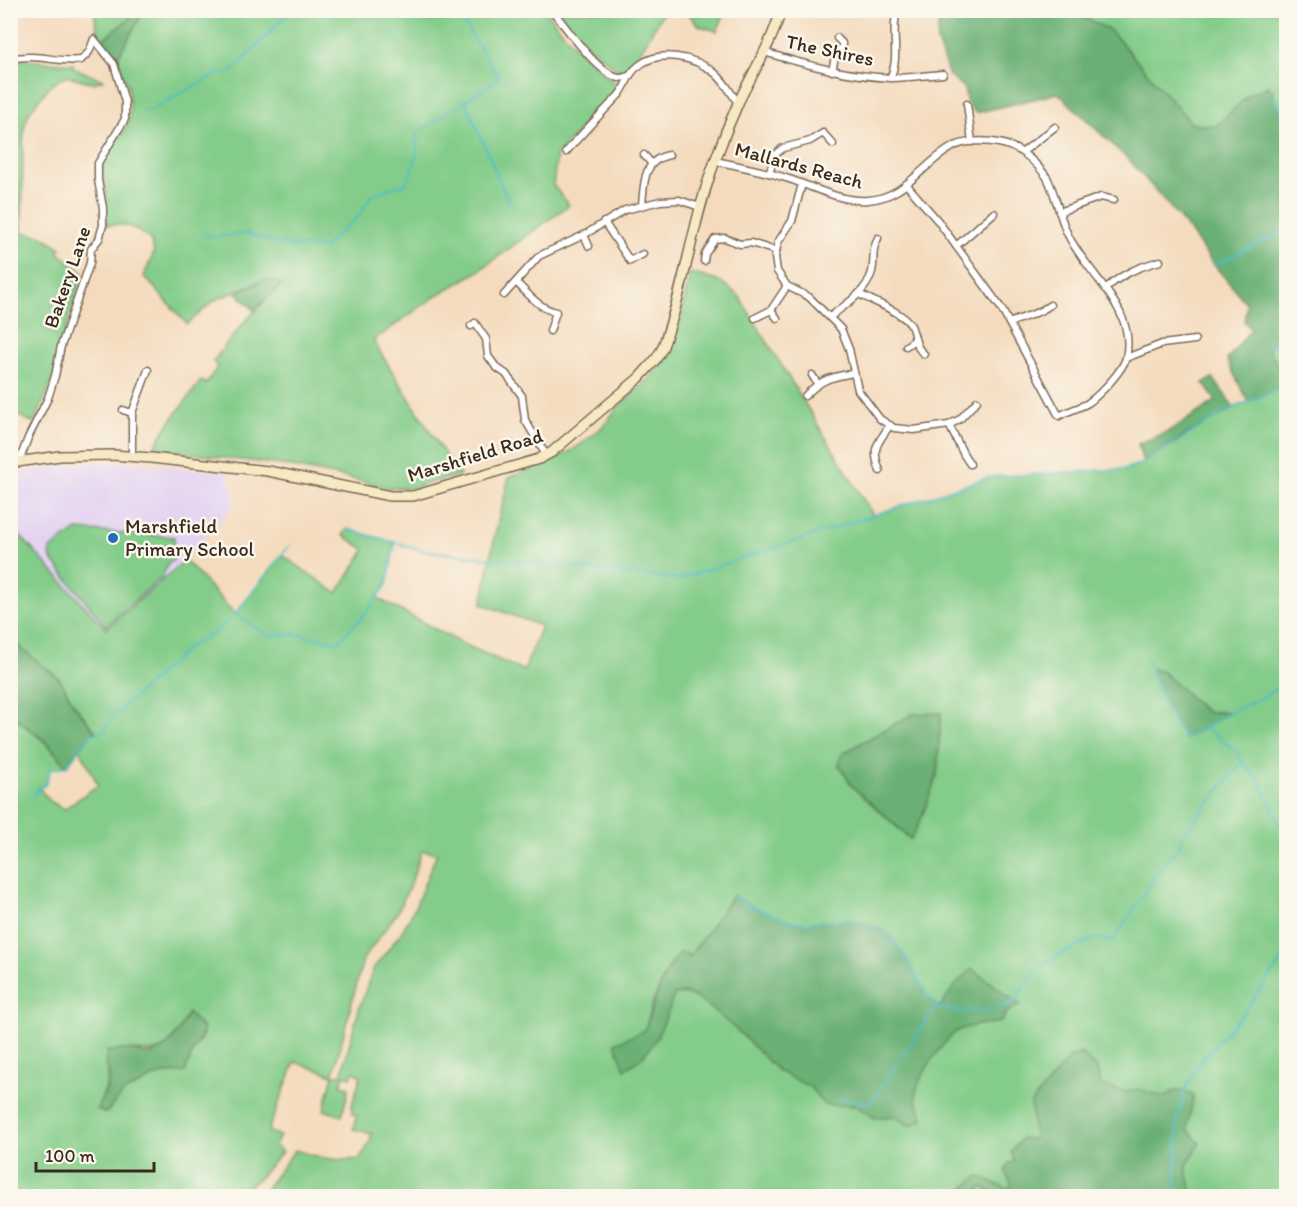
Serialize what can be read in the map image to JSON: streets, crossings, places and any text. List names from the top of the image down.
{
  "streets": {
    "street": [
      "The Shires",
      "Mallards Reach",
      "Bakery Lane",
      "Marshfield Road"
    ]
  },
  "crossings": [
    ["The Shires", "Marshfield Road"],
    ["Mallards Reach", "Marshfield Road"],
    ["Bakery Lane", "Marshfield Road"]
  ],
  "places": ["Marshfield Primary School"],
  "scale_bar": "100 m"
}
